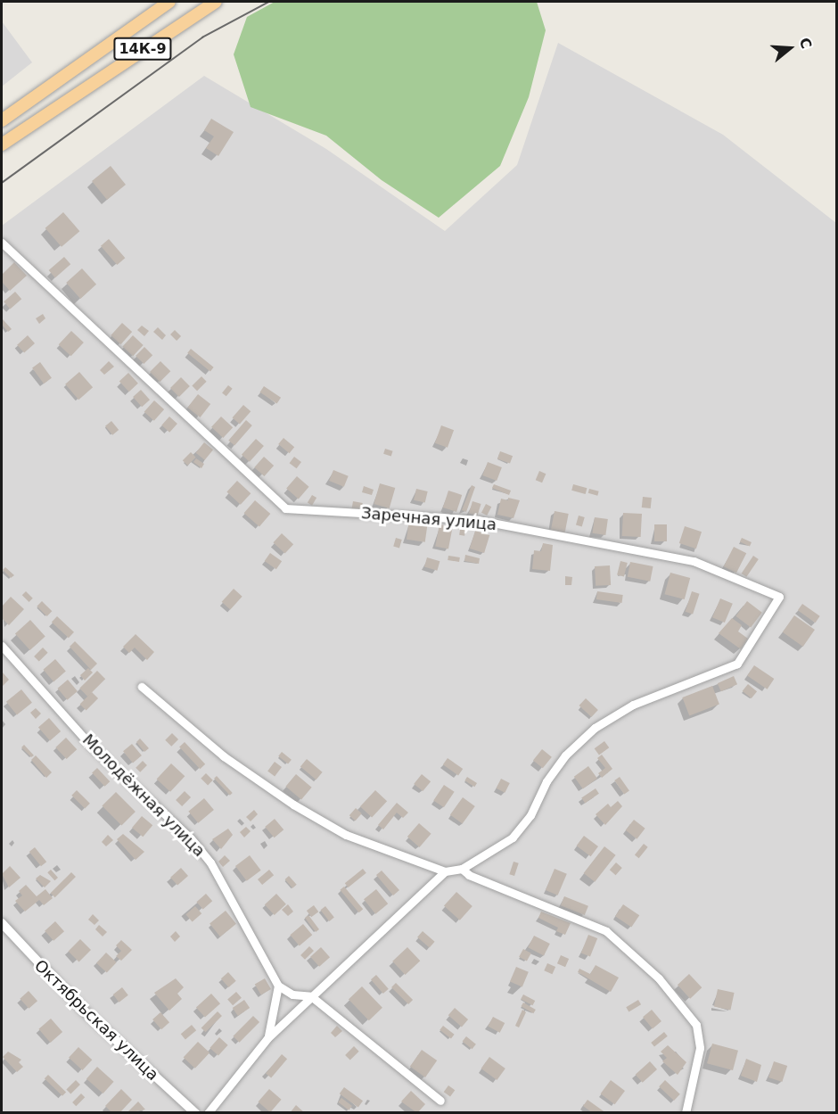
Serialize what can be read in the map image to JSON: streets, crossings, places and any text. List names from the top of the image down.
{
  "streets": {
    "main road": ["14К-9"],
    "street": ["Заречная улица", "Молодёжная улица", "Октябрьская улица"]
  },
  "north": "right"
}
